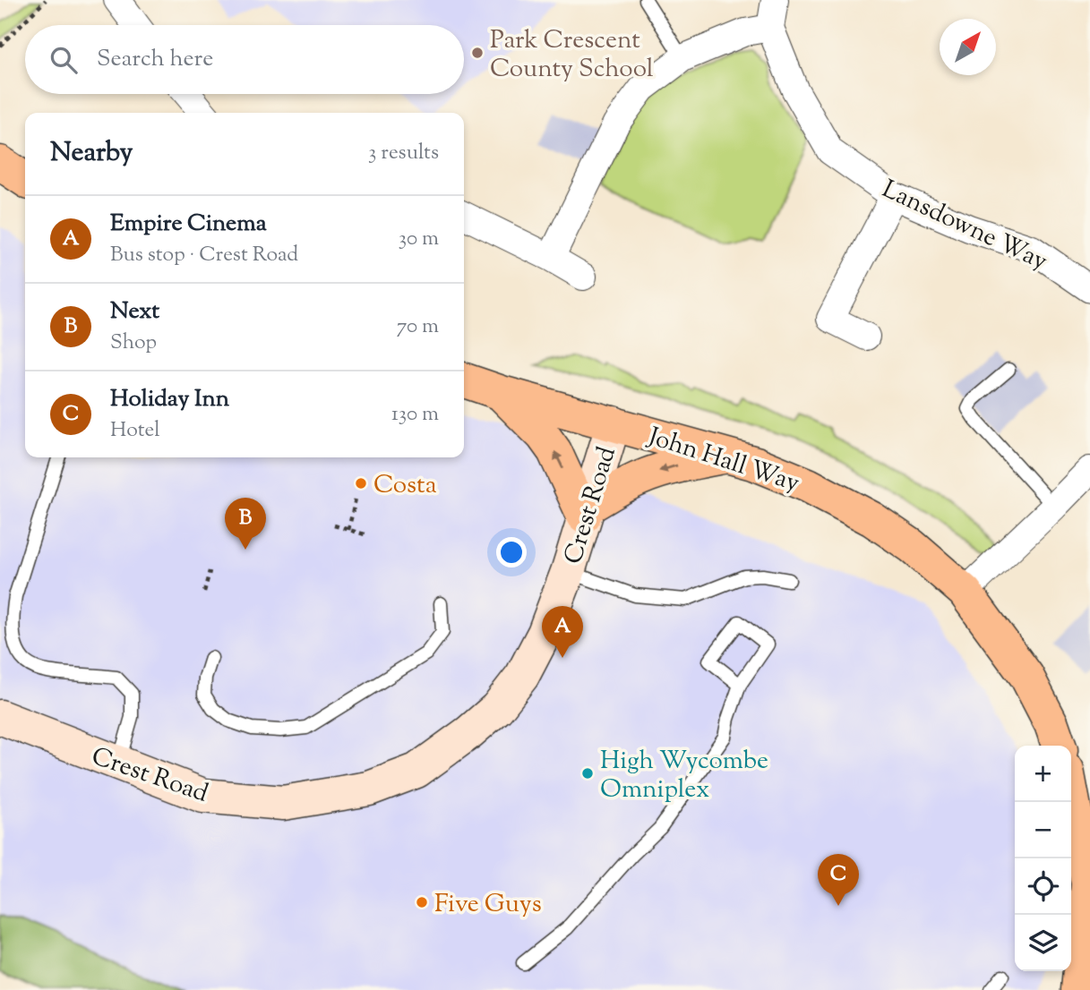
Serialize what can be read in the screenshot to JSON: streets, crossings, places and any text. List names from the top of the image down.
{
  "streets": {
    "highway": ["John Hall Way"],
    "street": ["Lansdowne Way", "Crest Road"]
  },
  "crossings": [
    ["John Hall Way", "Crest Road"]
  ],
  "places": [
    "Park Crescent County School",
    "Costa",
    "High Wycombe Omniplex",
    "Five Guys"
  ],
  "north": "top right",
  "page": {
    "search": "Search here",
    "heading": ["Nearby", "3 results"],
    "list": [
      {
        "mark": "A",
        "name": "Empire Cinema",
        "note": "Bus stop · Crest Road",
        "value": "30 m"
      },
      {
        "mark": "B",
        "name": "Next",
        "note": "Shop",
        "value": "70 m"
      },
      {
        "mark": "C",
        "name": "Holiday Inn",
        "note": "Hotel",
        "value": "130 m"
      }
    ],
    "pins": ["B", "A", "C"],
    "map_buttons": ["+", "−"]
  }
}
